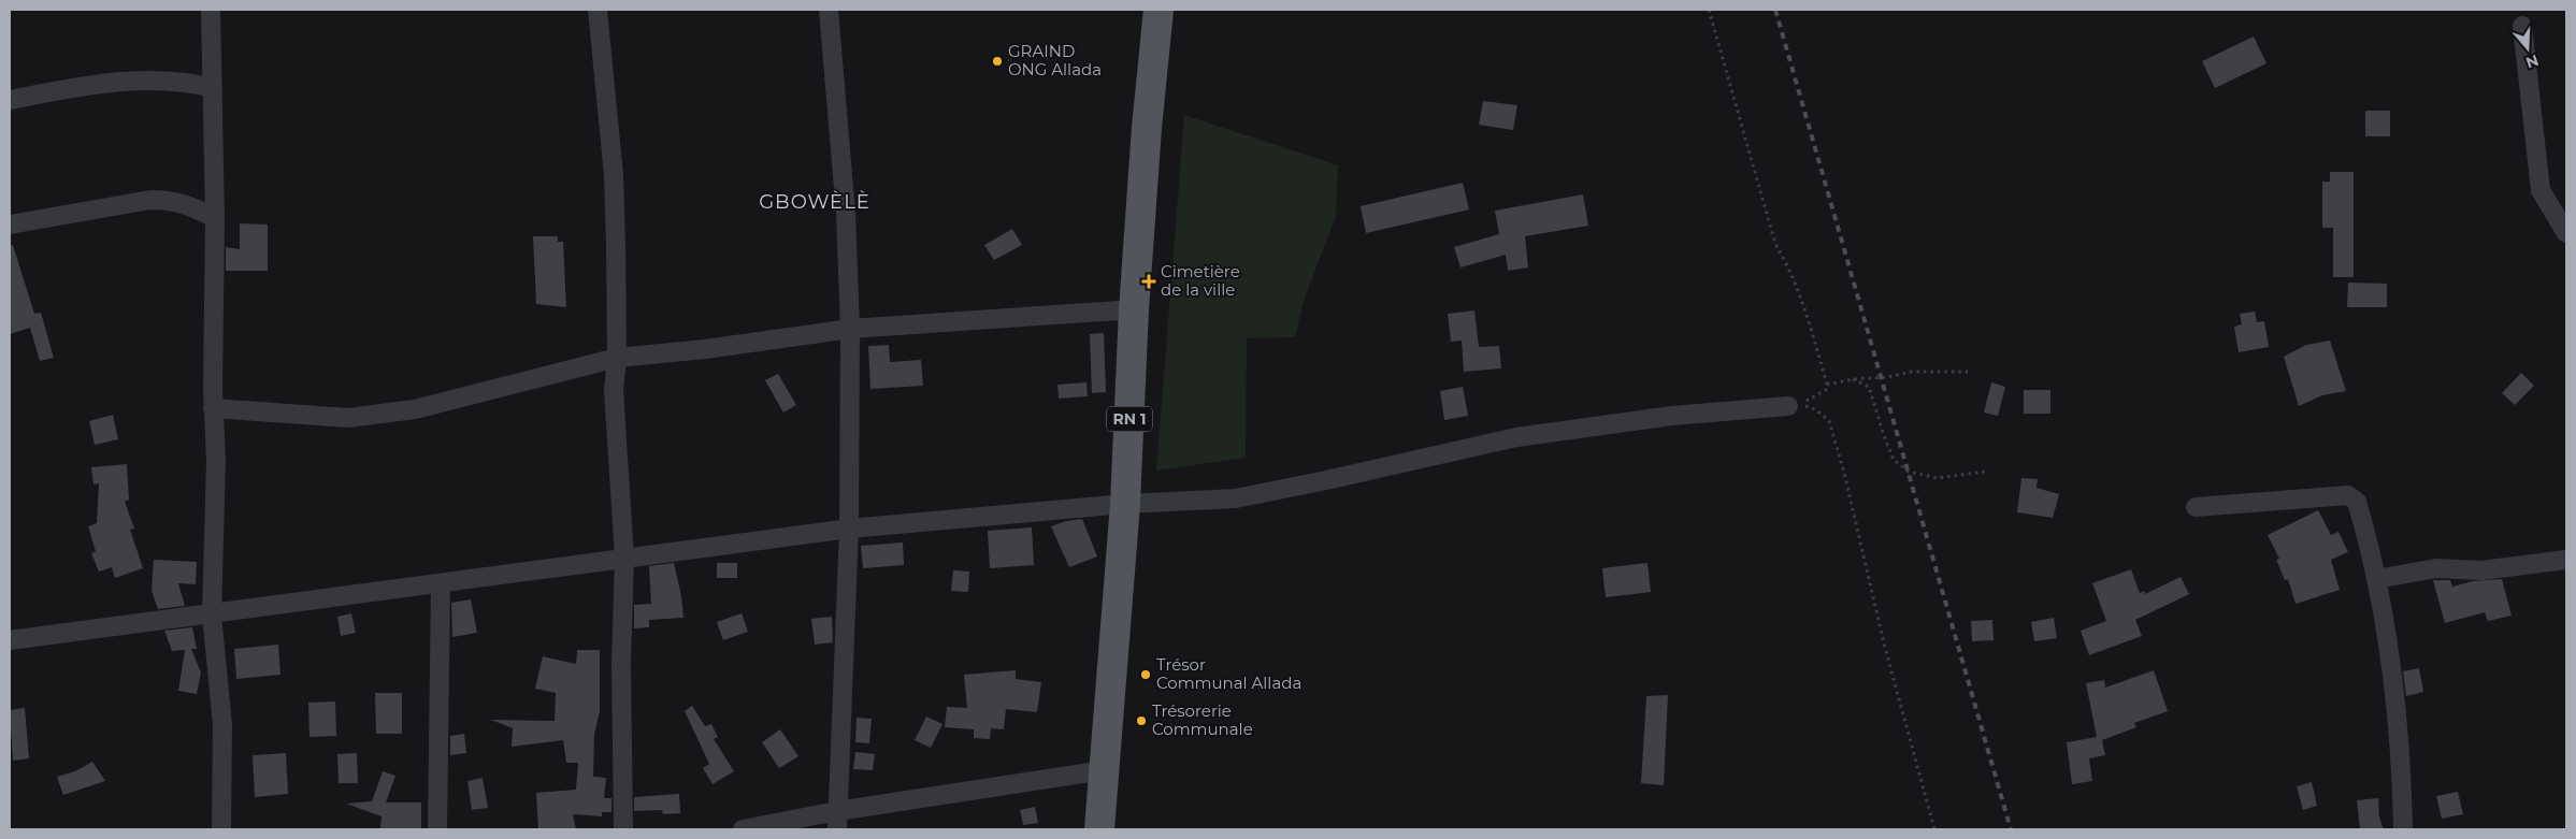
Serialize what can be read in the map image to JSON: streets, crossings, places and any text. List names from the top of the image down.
{
  "streets": {
    "main road": ["RN 1"]
  },
  "districts": ["GBOWÈLÈ"],
  "places": {
    "other": ["GRAIND ONG Allada", "Trésor Communal Allada", "Trésorerie Communale"],
    "health": ["Cimetière de la ville"]
  },
  "north": "bottom"
}
